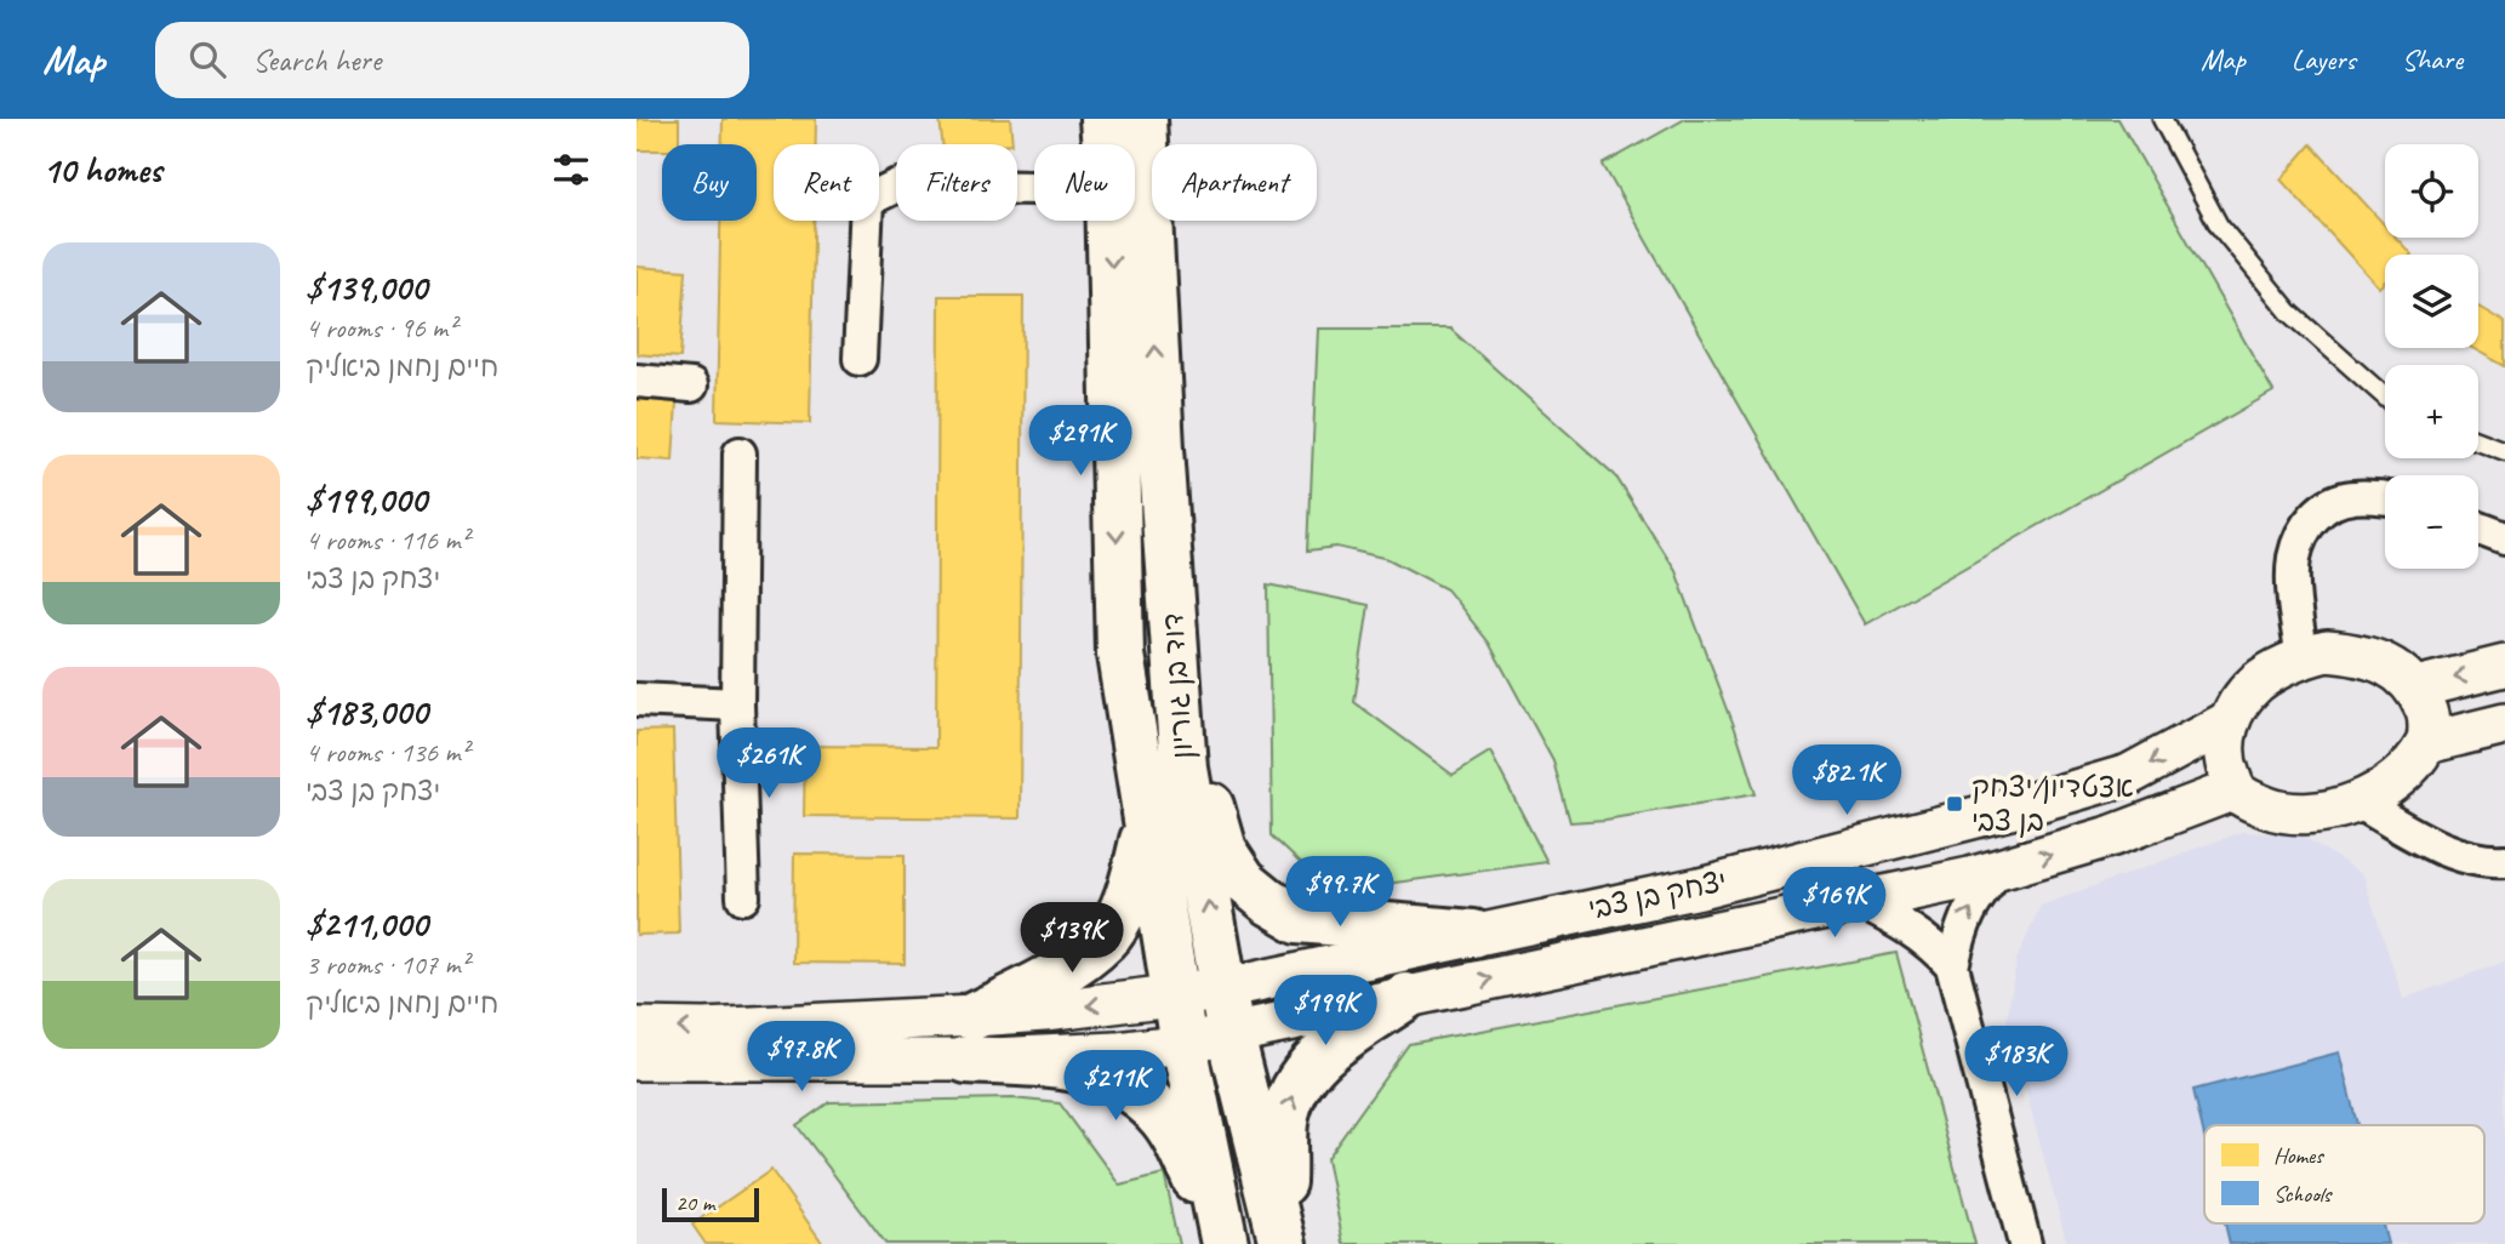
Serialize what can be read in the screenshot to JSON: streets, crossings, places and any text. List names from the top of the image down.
{
  "streets": {
    "main road": ["דוד בן גוריון"],
    "street": ["יצחק בן צבי"]
  },
  "crossings": [
    ["דוד בן גוריון", "יצחק בן צבי"]
  ],
  "places": {
    "transit": ["אצטדיון/יצחק בן צבי"]
  },
  "legend": ["Homes", "Schools"],
  "scale_bar": "20 m",
  "page": {
    "header": "Map",
    "search": "Search here",
    "nav": ["Map", "Layers", "Share"],
    "heading": "10 homes",
    "map_buttons": ["+", "−"],
    "chip": [
      "Buy",
      "Rent",
      "Filters",
      "New",
      "Apartment"
    ],
    "list": [
      {
        "name": "$139,000",
        "note": "4 rooms · 96 m² · חיים נחמן ביאליק"
      },
      {
        "name": "$199,000",
        "note": "4 rooms · 116 m² · יצחק בן צבי"
      },
      {
        "name": "$183,000",
        "note": "4 rooms · 136 m² · יצחק בן צבי"
      },
      {
        "name": "$211,000",
        "note": "3 rooms · 107 m² · חיים נחמן ביאליק"
      }
    ],
    "price": [
      "$291K",
      "$261K",
      "$82.1K",
      "$99.7K",
      "$169K",
      "$139K",
      "$199K",
      "$97.8K",
      "$183K",
      "$211K"
    ],
    "scale": "20 m"
  }
}
